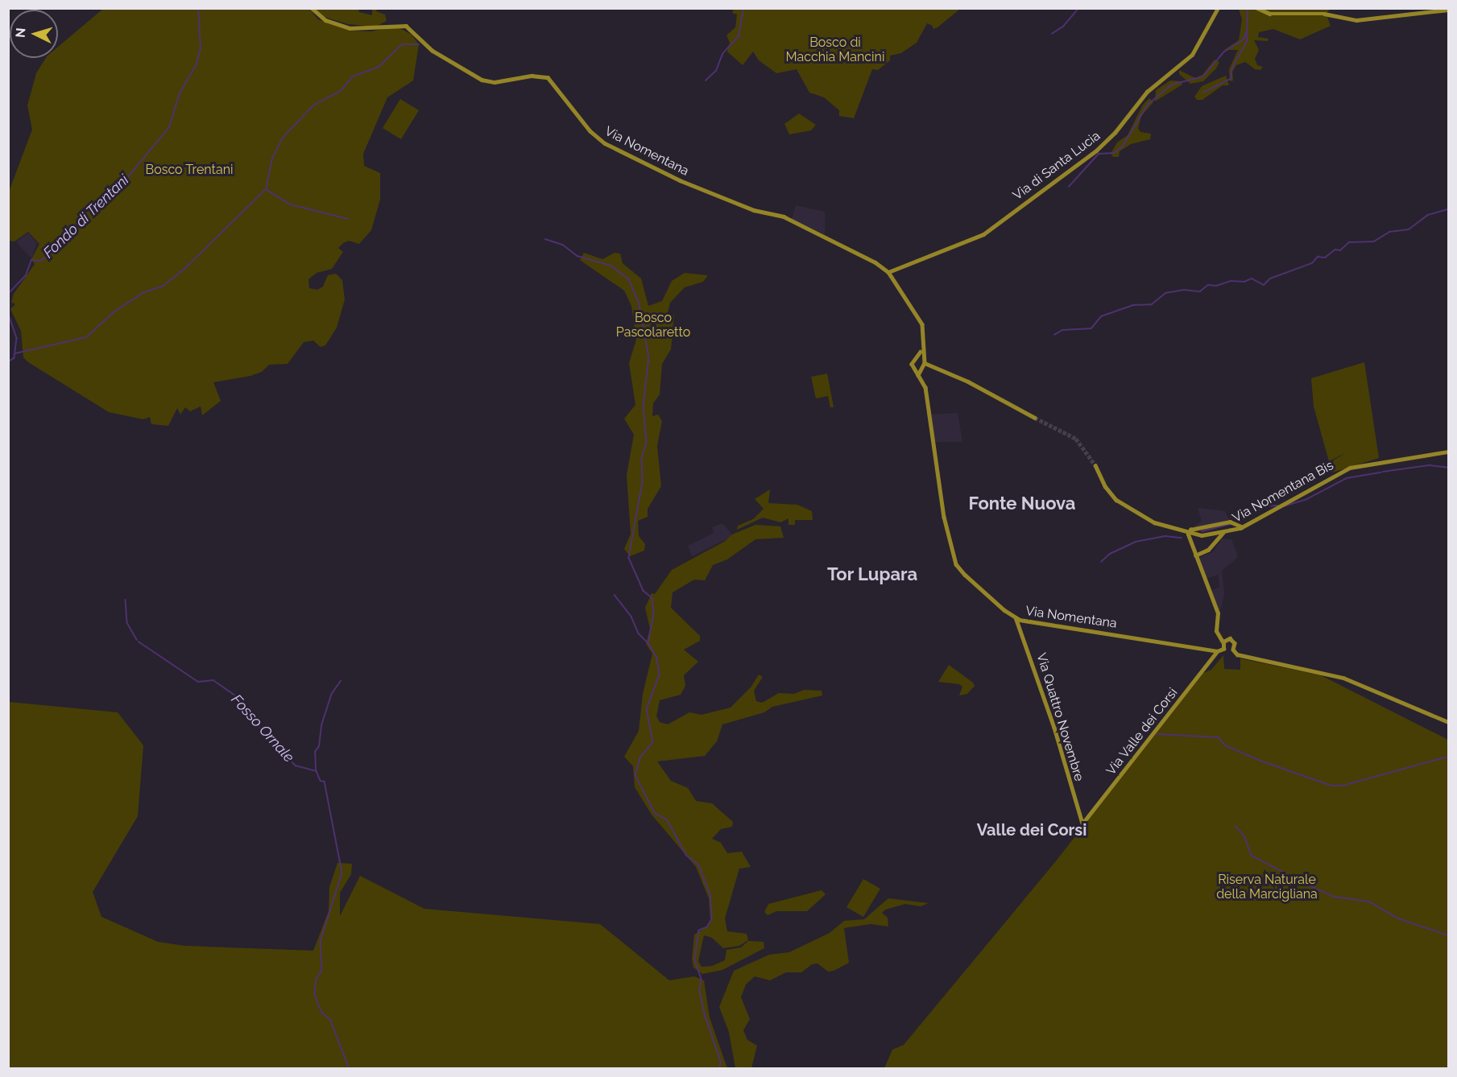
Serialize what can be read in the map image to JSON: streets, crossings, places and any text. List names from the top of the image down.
{
  "streets": {
    "street": [
      "Via Nomentana",
      "Via di Santa Lucia",
      "Via Nomentana Bis",
      "Via Quattro Novembre",
      "Via Valle dei Corsi"
    ]
  },
  "crossings": [
    ["Via Nomentana", "Via di Santa Lucia"],
    ["Via Nomentana", "Via Quattro Novembre"],
    ["Via Nomentana", "Via Valle dei Corsi"],
    ["Via Quattro Novembre", "Via Valle dei Corsi"]
  ],
  "districts": ["Fonte Nuova", "Tor Lupara", "Valle dei Corsi"],
  "water": ["Fondo di Trentani", "Fosso Ornale"],
  "parks": [
    "Bosco di Macchia Mancini",
    "Bosco Trentani",
    "Bosco Pascolaretto",
    "Riserva Naturale della Marcigliana"
  ],
  "north": "left"
}
